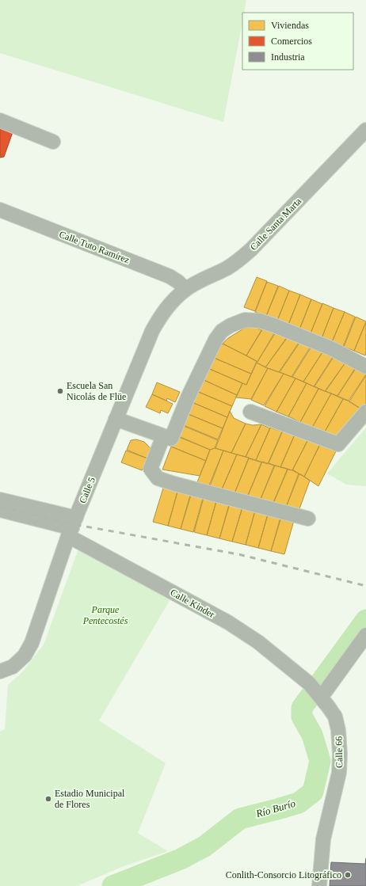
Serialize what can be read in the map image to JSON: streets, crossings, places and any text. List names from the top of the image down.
{
  "streets": {
    "street": [
      "Calle Santa Marta",
      "Calle Tuto Ramírez",
      "Calle 5",
      "Calle Kinder",
      "Calle 66"
    ]
  },
  "crossings": [
    ["Calle Santa Marta", "Calle Tuto Ramírez"],
    ["Calle Santa Marta", "Calle 5"],
    ["Calle 5", "Calle Kinder"],
    ["Calle Kinder", "Calle 66"]
  ],
  "water": ["Río Burío"],
  "parks": ["Parque Pentecostés"],
  "places": ["Escuela San Nicolás de Flüe", "Estadio Municipal de Flores", "Conlith-Consorcio Litográfico"],
  "legend": ["Viviendas", "Comercios", "Industria"]
}
